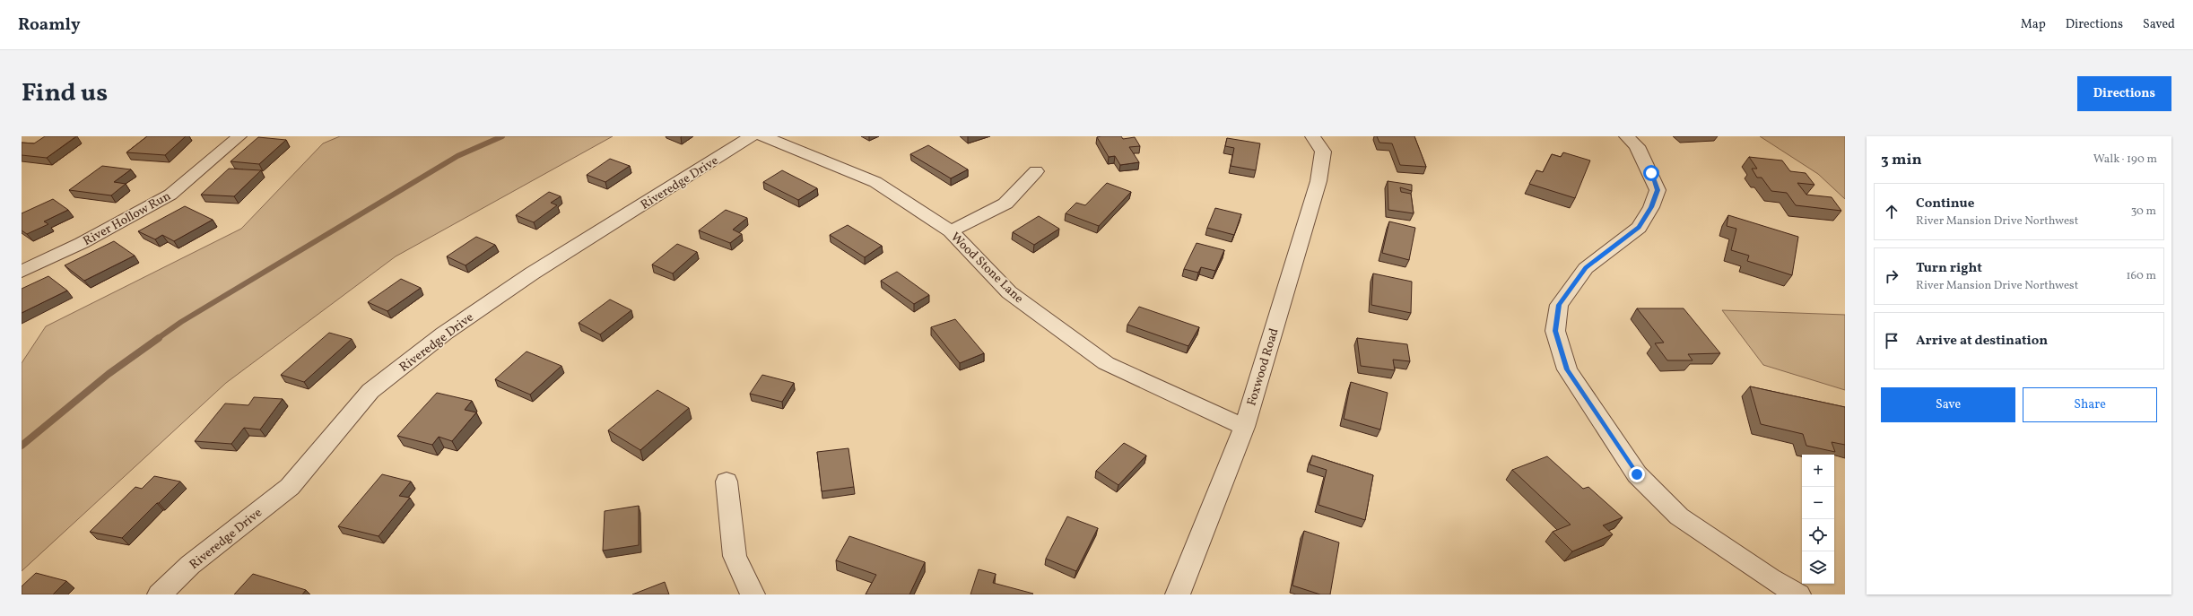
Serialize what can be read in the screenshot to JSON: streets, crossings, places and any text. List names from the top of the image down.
{
  "streets": {
    "street": [
      "Riveredge Drive",
      "River Hollow Run",
      "Wood Stone Lane",
      "Foxwood Road"
    ]
  },
  "crossings": [
    ["Wood Stone Lane", "Foxwood Road"]
  ],
  "page": {
    "header": "Roamly",
    "nav": ["Map", "Directions", "Saved"],
    "title": "Find us",
    "buttons": [
      "Directions",
      ["Save", "Share"]
    ],
    "heading": ["3 min", "Walk · 190 m"],
    "list": [
      ["Continue", "River Mansion Drive Northwest", "30 m"],
      ["Turn right", "River Mansion Drive Northwest", "160 m"],
      "Arrive at destination"
    ],
    "map_buttons": ["+", "−"]
  }
}
